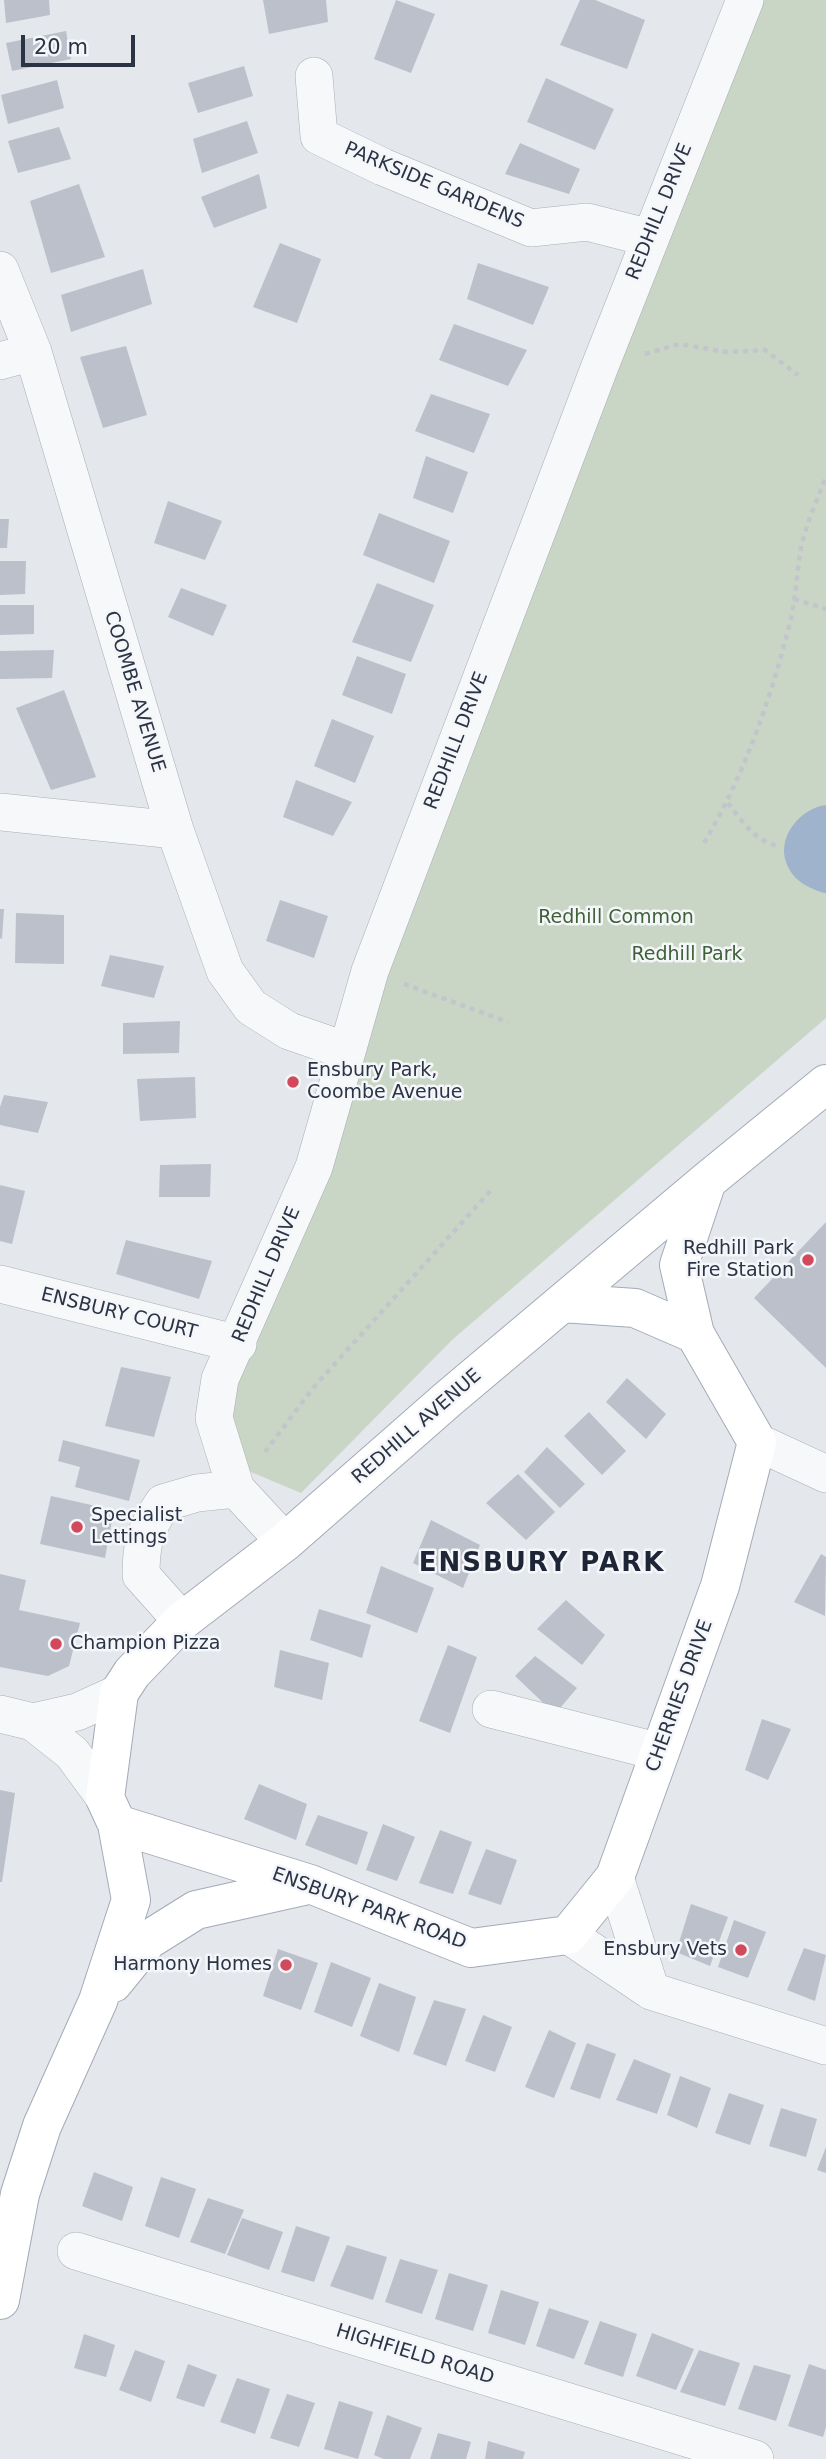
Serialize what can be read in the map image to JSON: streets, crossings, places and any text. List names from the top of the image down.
{
  "streets": {
    "main road": ["REDHILL AVENUE", "CHERRIES DRIVE", "ENSBURY PARK ROAD"],
    "street": [
      "PARKSIDE GARDENS",
      "REDHILL DRIVE",
      "COOMBE AVENUE",
      "ENSBURY COURT",
      "HIGHFIELD ROAD"
    ]
  },
  "crossings": [
    ["PARKSIDE GARDENS", "REDHILL DRIVE"],
    ["REDHILL DRIVE", "COOMBE AVENUE"],
    ["REDHILL DRIVE", "ENSBURY COURT"],
    ["REDHILL DRIVE", "REDHILL AVENUE"],
    ["REDHILL AVENUE", "ENSBURY PARK ROAD"],
    ["CHERRIES DRIVE", "ENSBURY PARK ROAD"]
  ],
  "districts": ["ENSBURY PARK"],
  "parks": ["Redhill Common", "Redhill Park"],
  "places": [
    "Ensbury Park, Coombe Avenue",
    "Redhill Park Fire Station",
    "Specialist Lettings",
    "Champion Pizza",
    "Ensbury Vets",
    "Harmony Homes"
  ],
  "scale_bar": "20 m"
}
